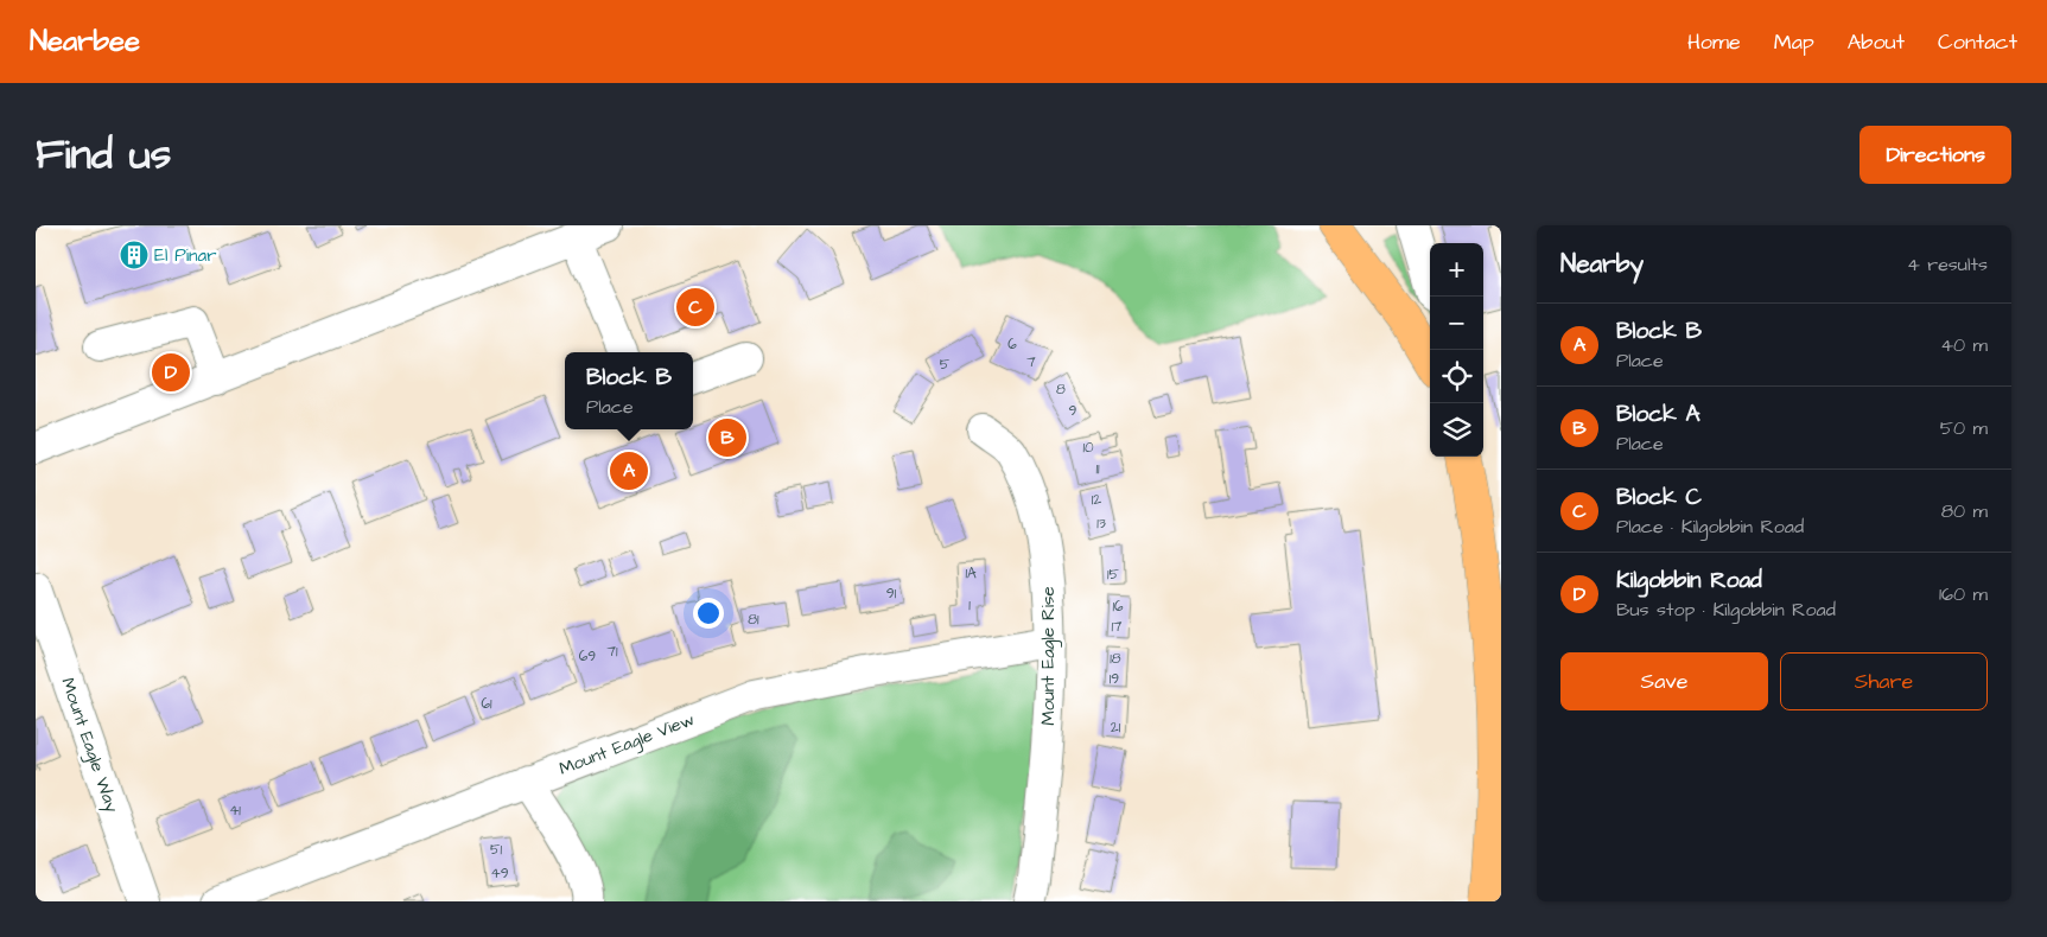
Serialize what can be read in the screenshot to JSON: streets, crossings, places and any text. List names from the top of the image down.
{
  "streets": {
    "street": ["Mount Eagle Rise", "Mount Eagle View", "Mount Eagle Way"]
  },
  "crossings": [
    ["Mount Eagle Rise", "Mount Eagle View"]
  ],
  "places": {
    "building": ["El Pinar"]
  },
  "house_numbers": [
    "6",
    "7",
    "5",
    "8",
    "9",
    "10",
    "11",
    "12",
    "13",
    "1A",
    "15",
    "91",
    "1",
    "16",
    "81",
    "17",
    "71",
    "69",
    "18",
    "19",
    "61",
    "21",
    "41",
    "51",
    "49"
  ],
  "page": {
    "header": "Nearbee",
    "nav": [
      "Home",
      "Map",
      "About",
      "Contact"
    ],
    "title": "Find us",
    "buttons": [
      "Directions",
      ["Save", "Share"]
    ],
    "heading": ["Nearby", "4 results"],
    "map_buttons": ["+", "−"],
    "pins": [
      "C",
      "D",
      "B",
      "A"
    ],
    "list": [
      {
        "mark": "A",
        "name": "Block B",
        "note": "Place",
        "value": "40 m"
      },
      {
        "mark": "B",
        "name": "Block A",
        "note": "Place",
        "value": "50 m"
      },
      {
        "mark": "C",
        "name": "Block C",
        "note": "Place · Kilgobbin Road",
        "value": "80 m"
      },
      {
        "mark": "D",
        "name": "Kilgobbin Road",
        "note": "Bus stop · Kilgobbin Road",
        "value": "160 m"
      }
    ],
    "popup": ["Block B", "Place"]
  }
}
